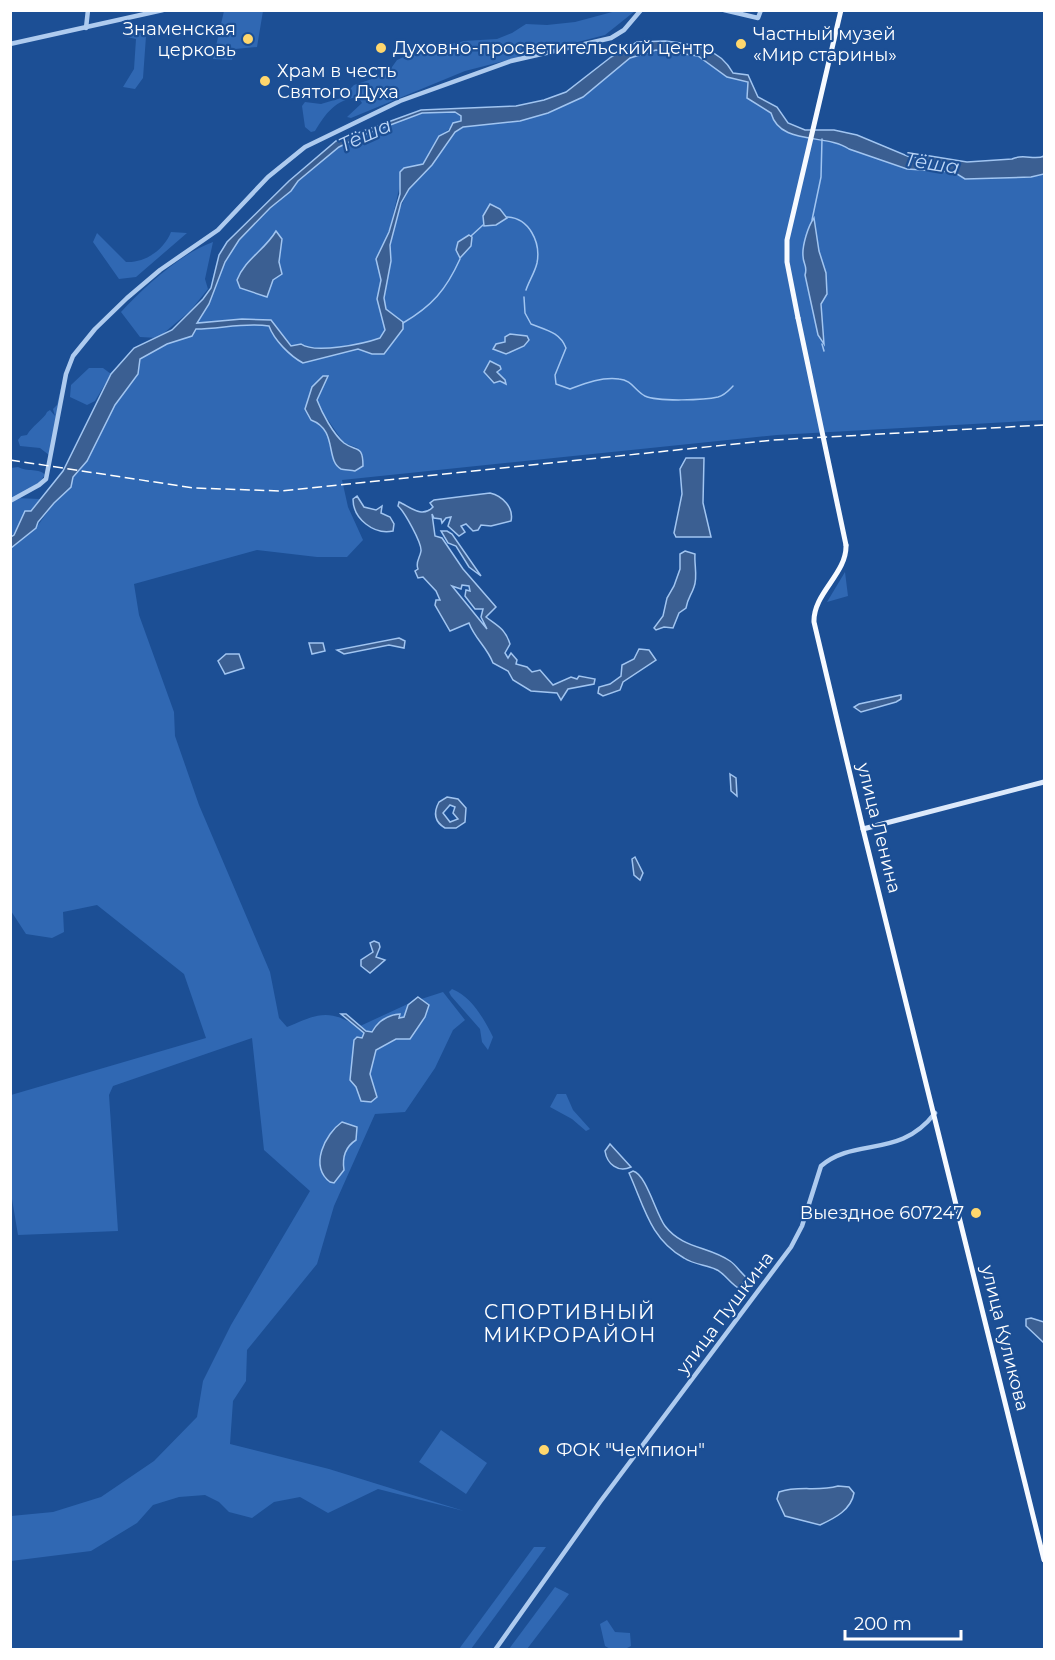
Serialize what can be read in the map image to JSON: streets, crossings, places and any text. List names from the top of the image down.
{
  "streets": {
    "main road": ["улица Ленина", "улица Куликова"],
    "street": ["улица Пушкина"]
  },
  "crossings": [
    ["улица Ленина", "улица Пушкина"],
    ["улица Ленина", "улица Куликова"],
    ["улица Пушкина", "улица Куликова"]
  ],
  "districts": ["СПОРТИВНЫЙ МИКРОРАЙОН"],
  "water": ["Тёша"],
  "places": [
    "Знаменская церковь",
    "Частный музей «Мир старины»",
    "Духовно-просветительский центр",
    "Храм в честь Святого Духа",
    "Выездное 607247",
    "ФОК \"Чемпион\""
  ],
  "scale_bar": "200 m"
}
